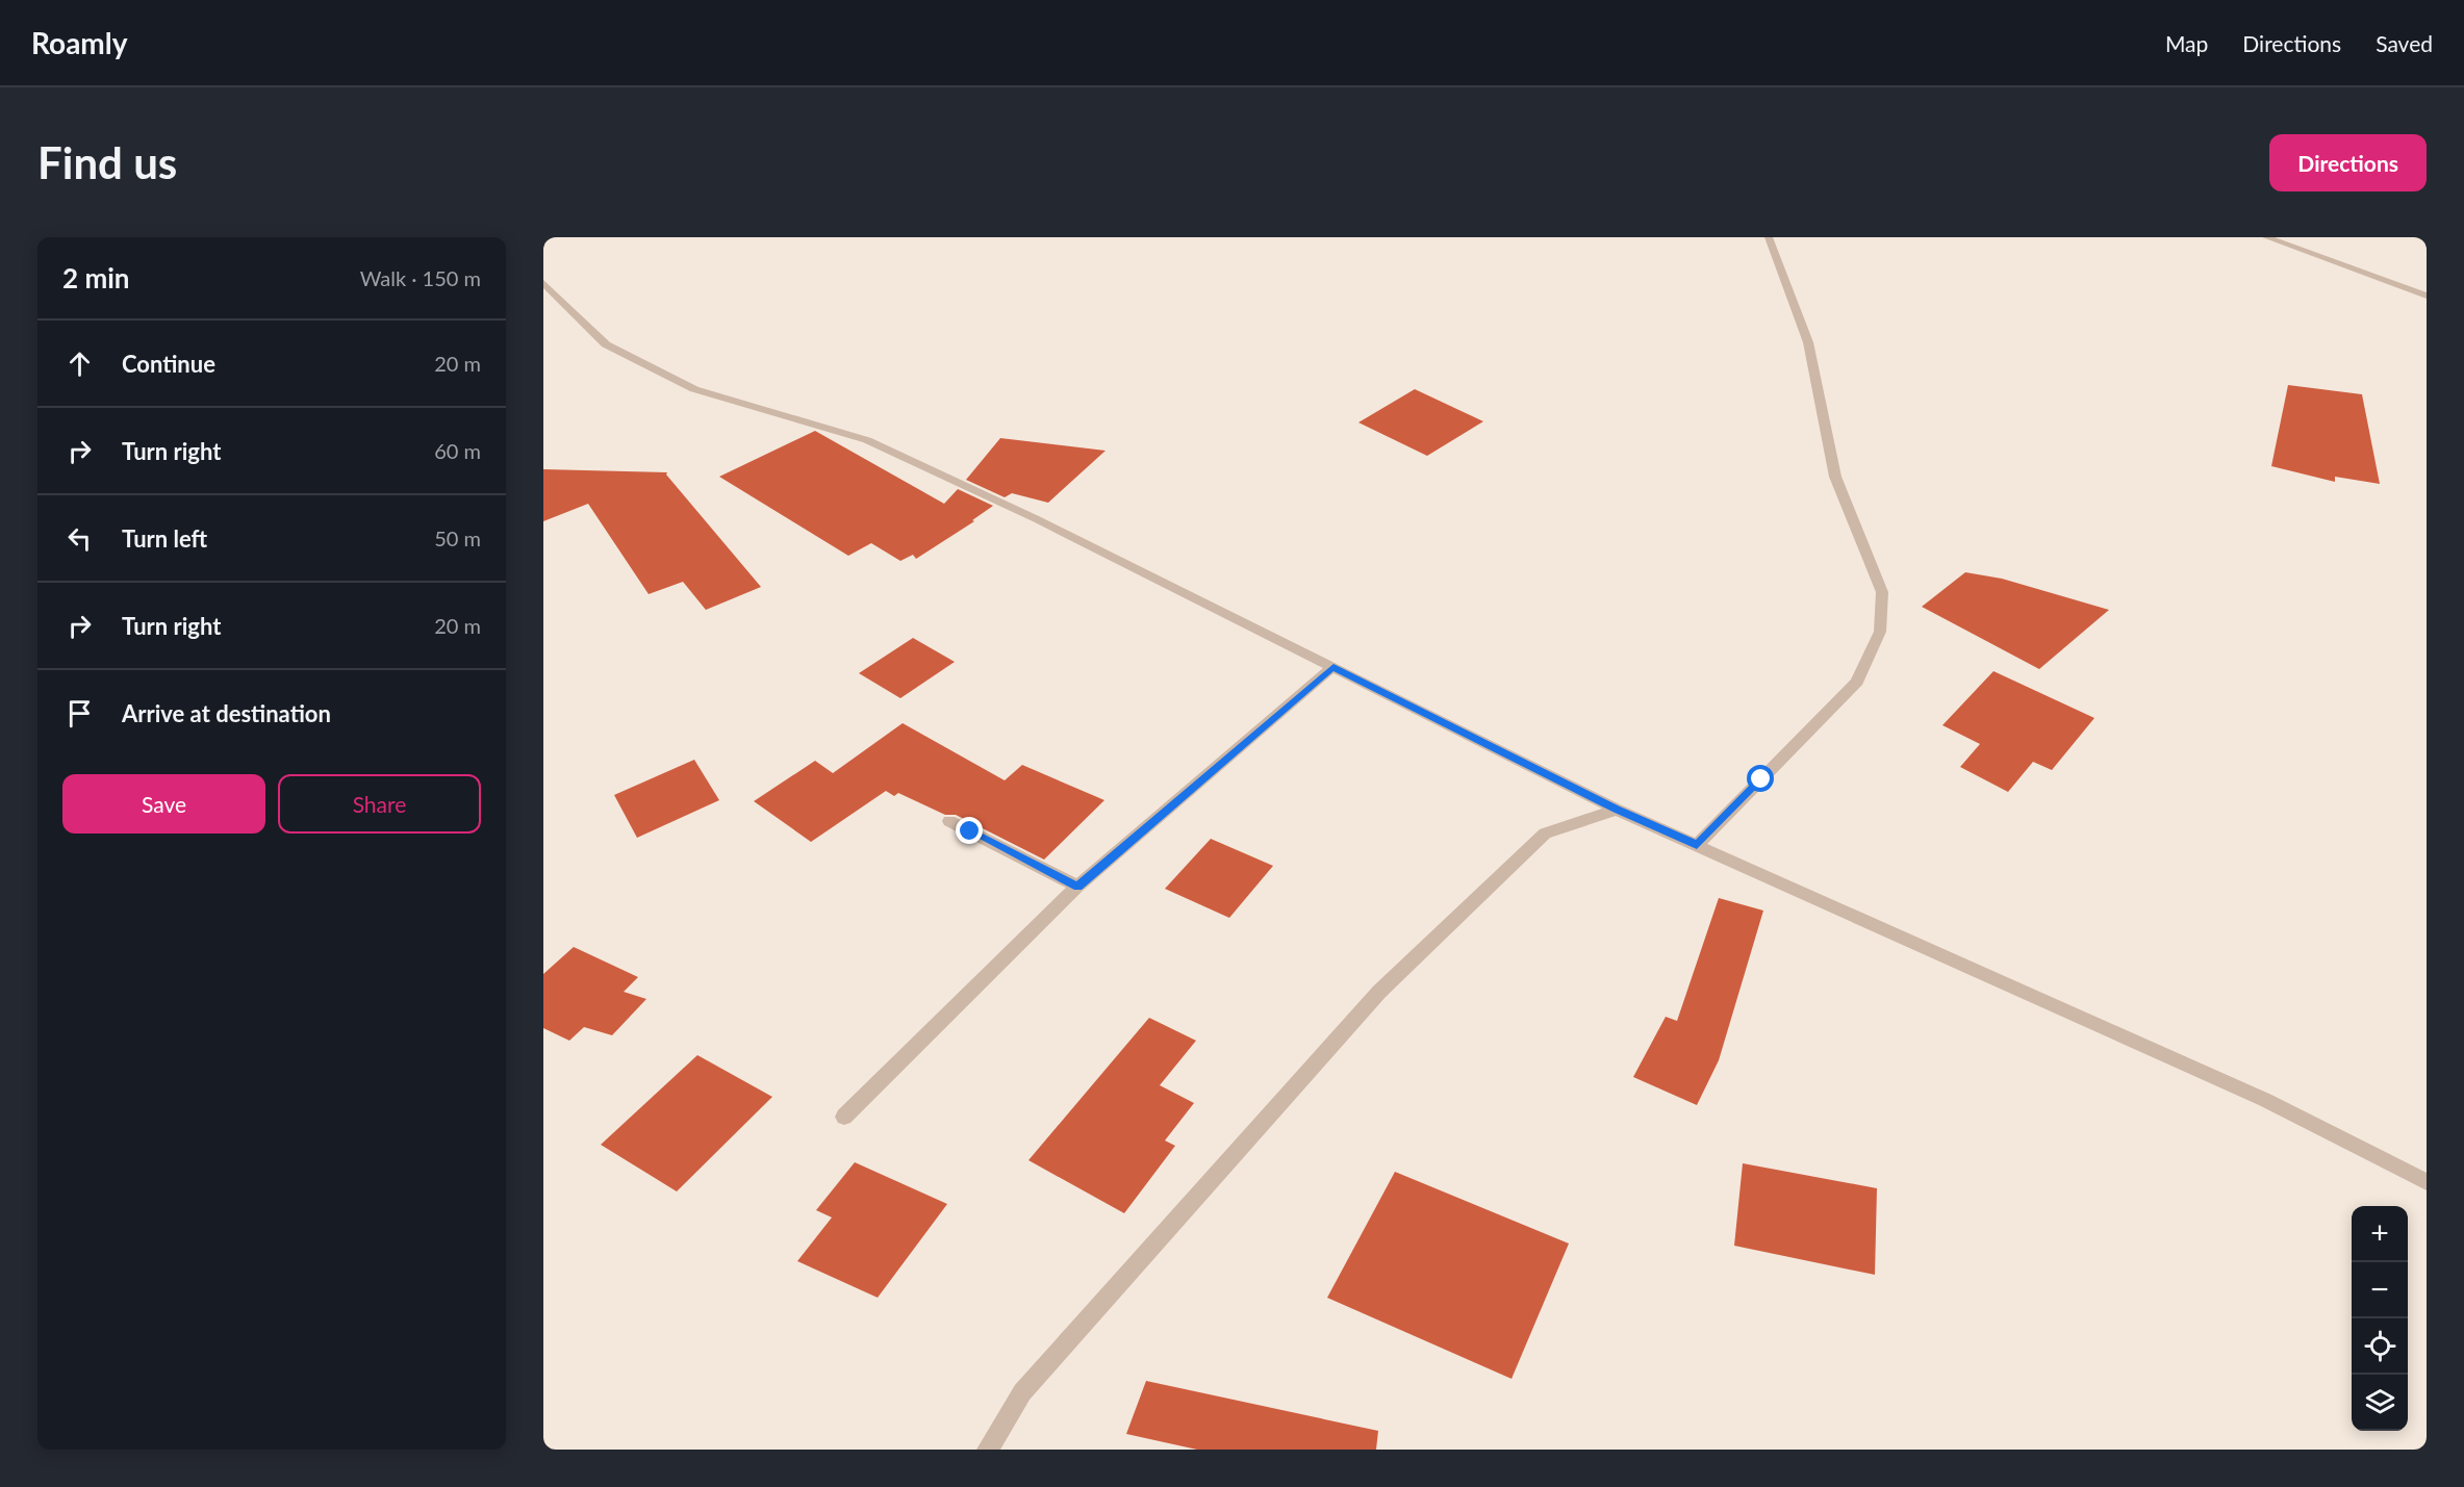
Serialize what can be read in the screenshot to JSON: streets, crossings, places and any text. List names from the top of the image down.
{
  "page": {
    "header": "Roamly",
    "nav": ["Map", "Directions", "Saved"],
    "buttons": [
      "Directions",
      ["Save", "Share"]
    ],
    "title": "Find us",
    "heading": ["2 min", "Walk · 150 m"],
    "list": [
      ["Continue", "20 m"],
      ["Turn right", "60 m"],
      ["Turn left", "50 m"],
      ["Turn right", "20 m"],
      "Arrive at destination"
    ],
    "map_buttons": ["+", "−"]
  }
}
